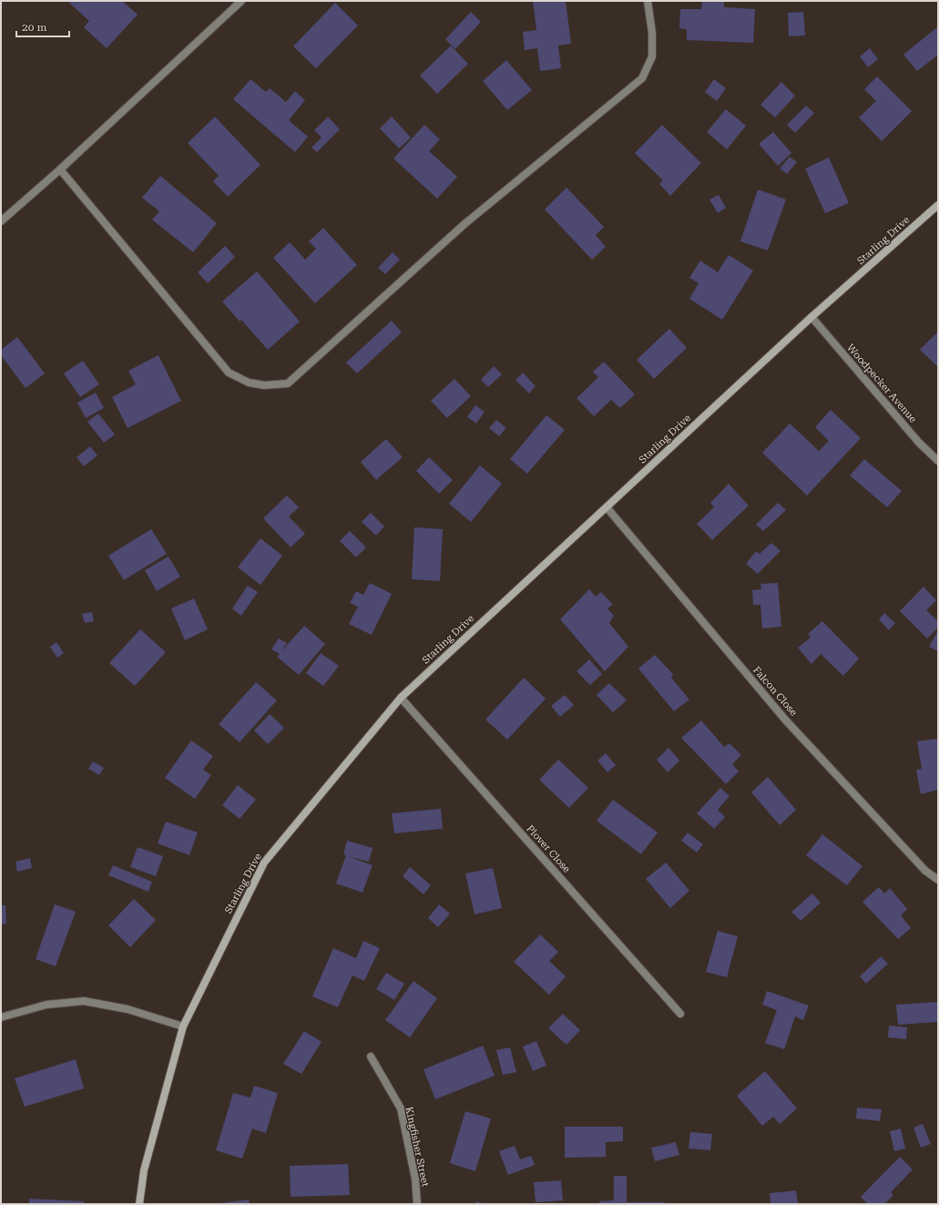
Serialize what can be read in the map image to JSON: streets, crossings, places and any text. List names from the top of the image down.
{
  "streets": {
    "street": [
      "Starling Drive",
      "Woodpecker Avenue",
      "Falcon Close",
      "Plover Close",
      "Kingfisher Street"
    ]
  },
  "crossings": [
    ["Starling Drive", "Woodpecker Avenue"],
    ["Starling Drive", "Falcon Close"],
    ["Starling Drive", "Plover Close"]
  ],
  "scale_bar": "20 m"
}
